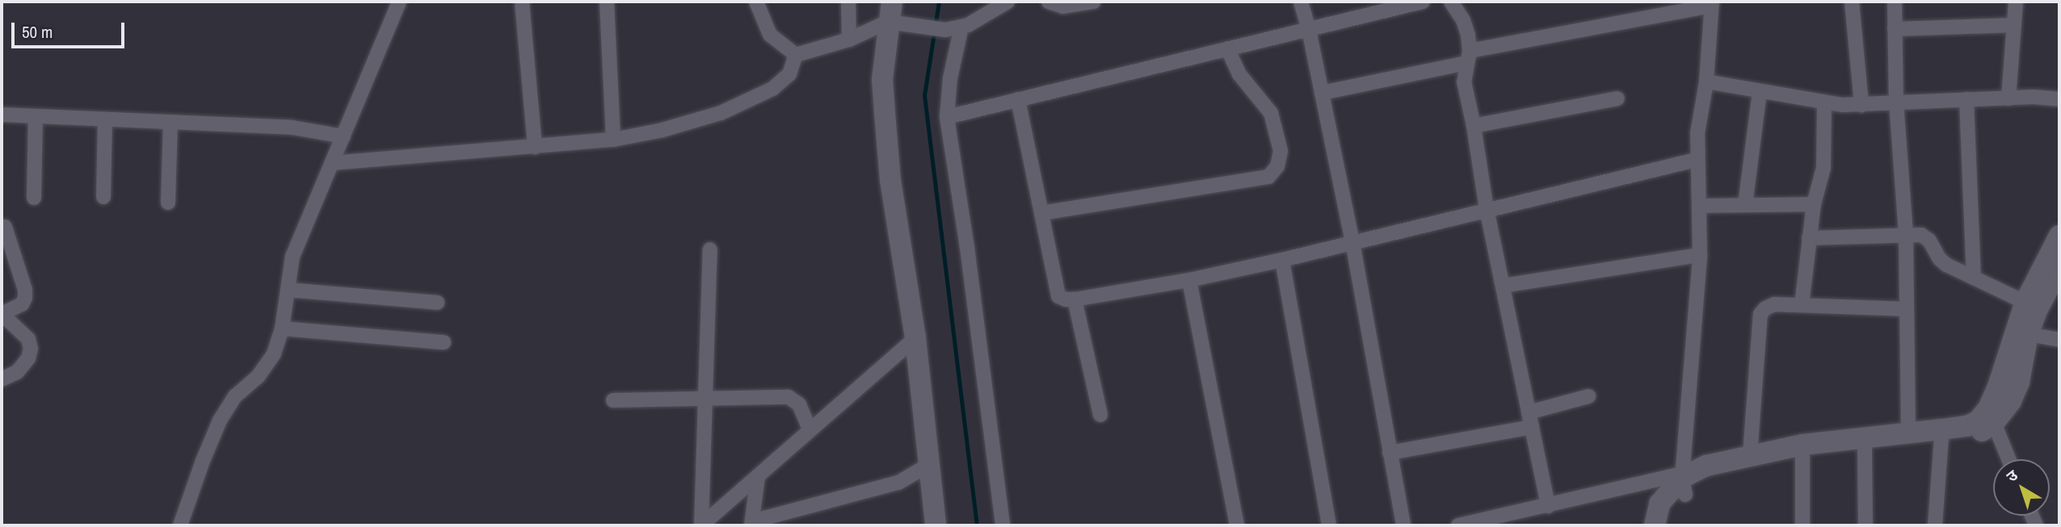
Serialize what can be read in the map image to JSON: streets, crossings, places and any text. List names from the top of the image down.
{
  "scale_bar": "50 m",
  "north": "top left"
}
